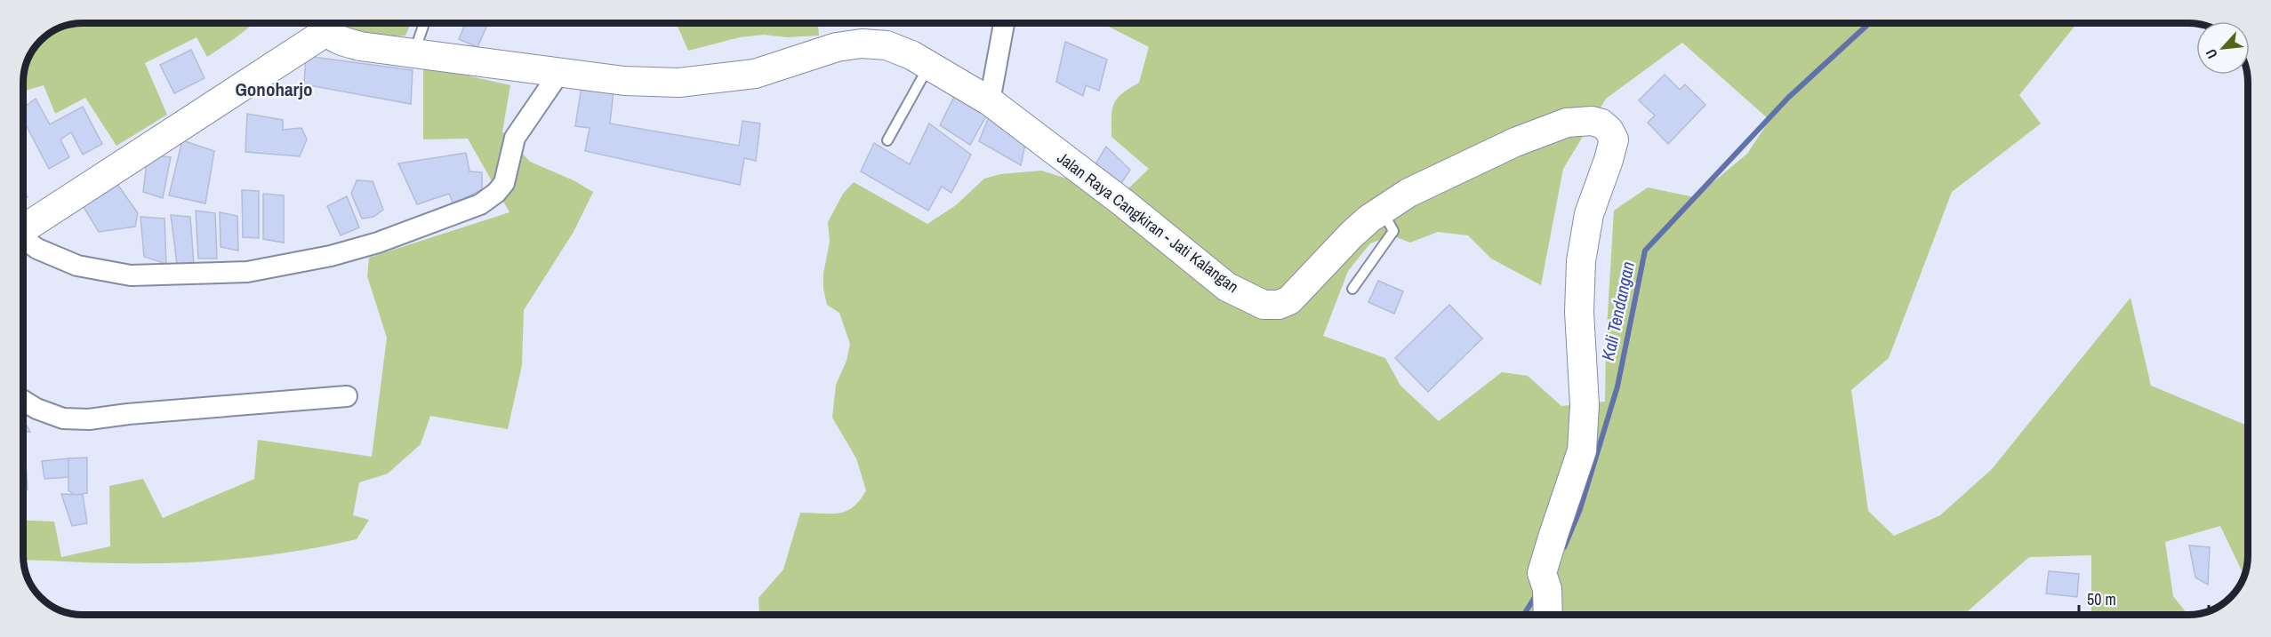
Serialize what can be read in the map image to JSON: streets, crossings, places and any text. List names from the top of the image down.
{
  "streets": {
    "street": ["Jalan Raya Cangkiran - Jati Kalangan"]
  },
  "districts": ["Gonoharjo"],
  "water": ["Kali Tendangan"],
  "scale_bar": "50 m",
  "north": "bottom left"
}
